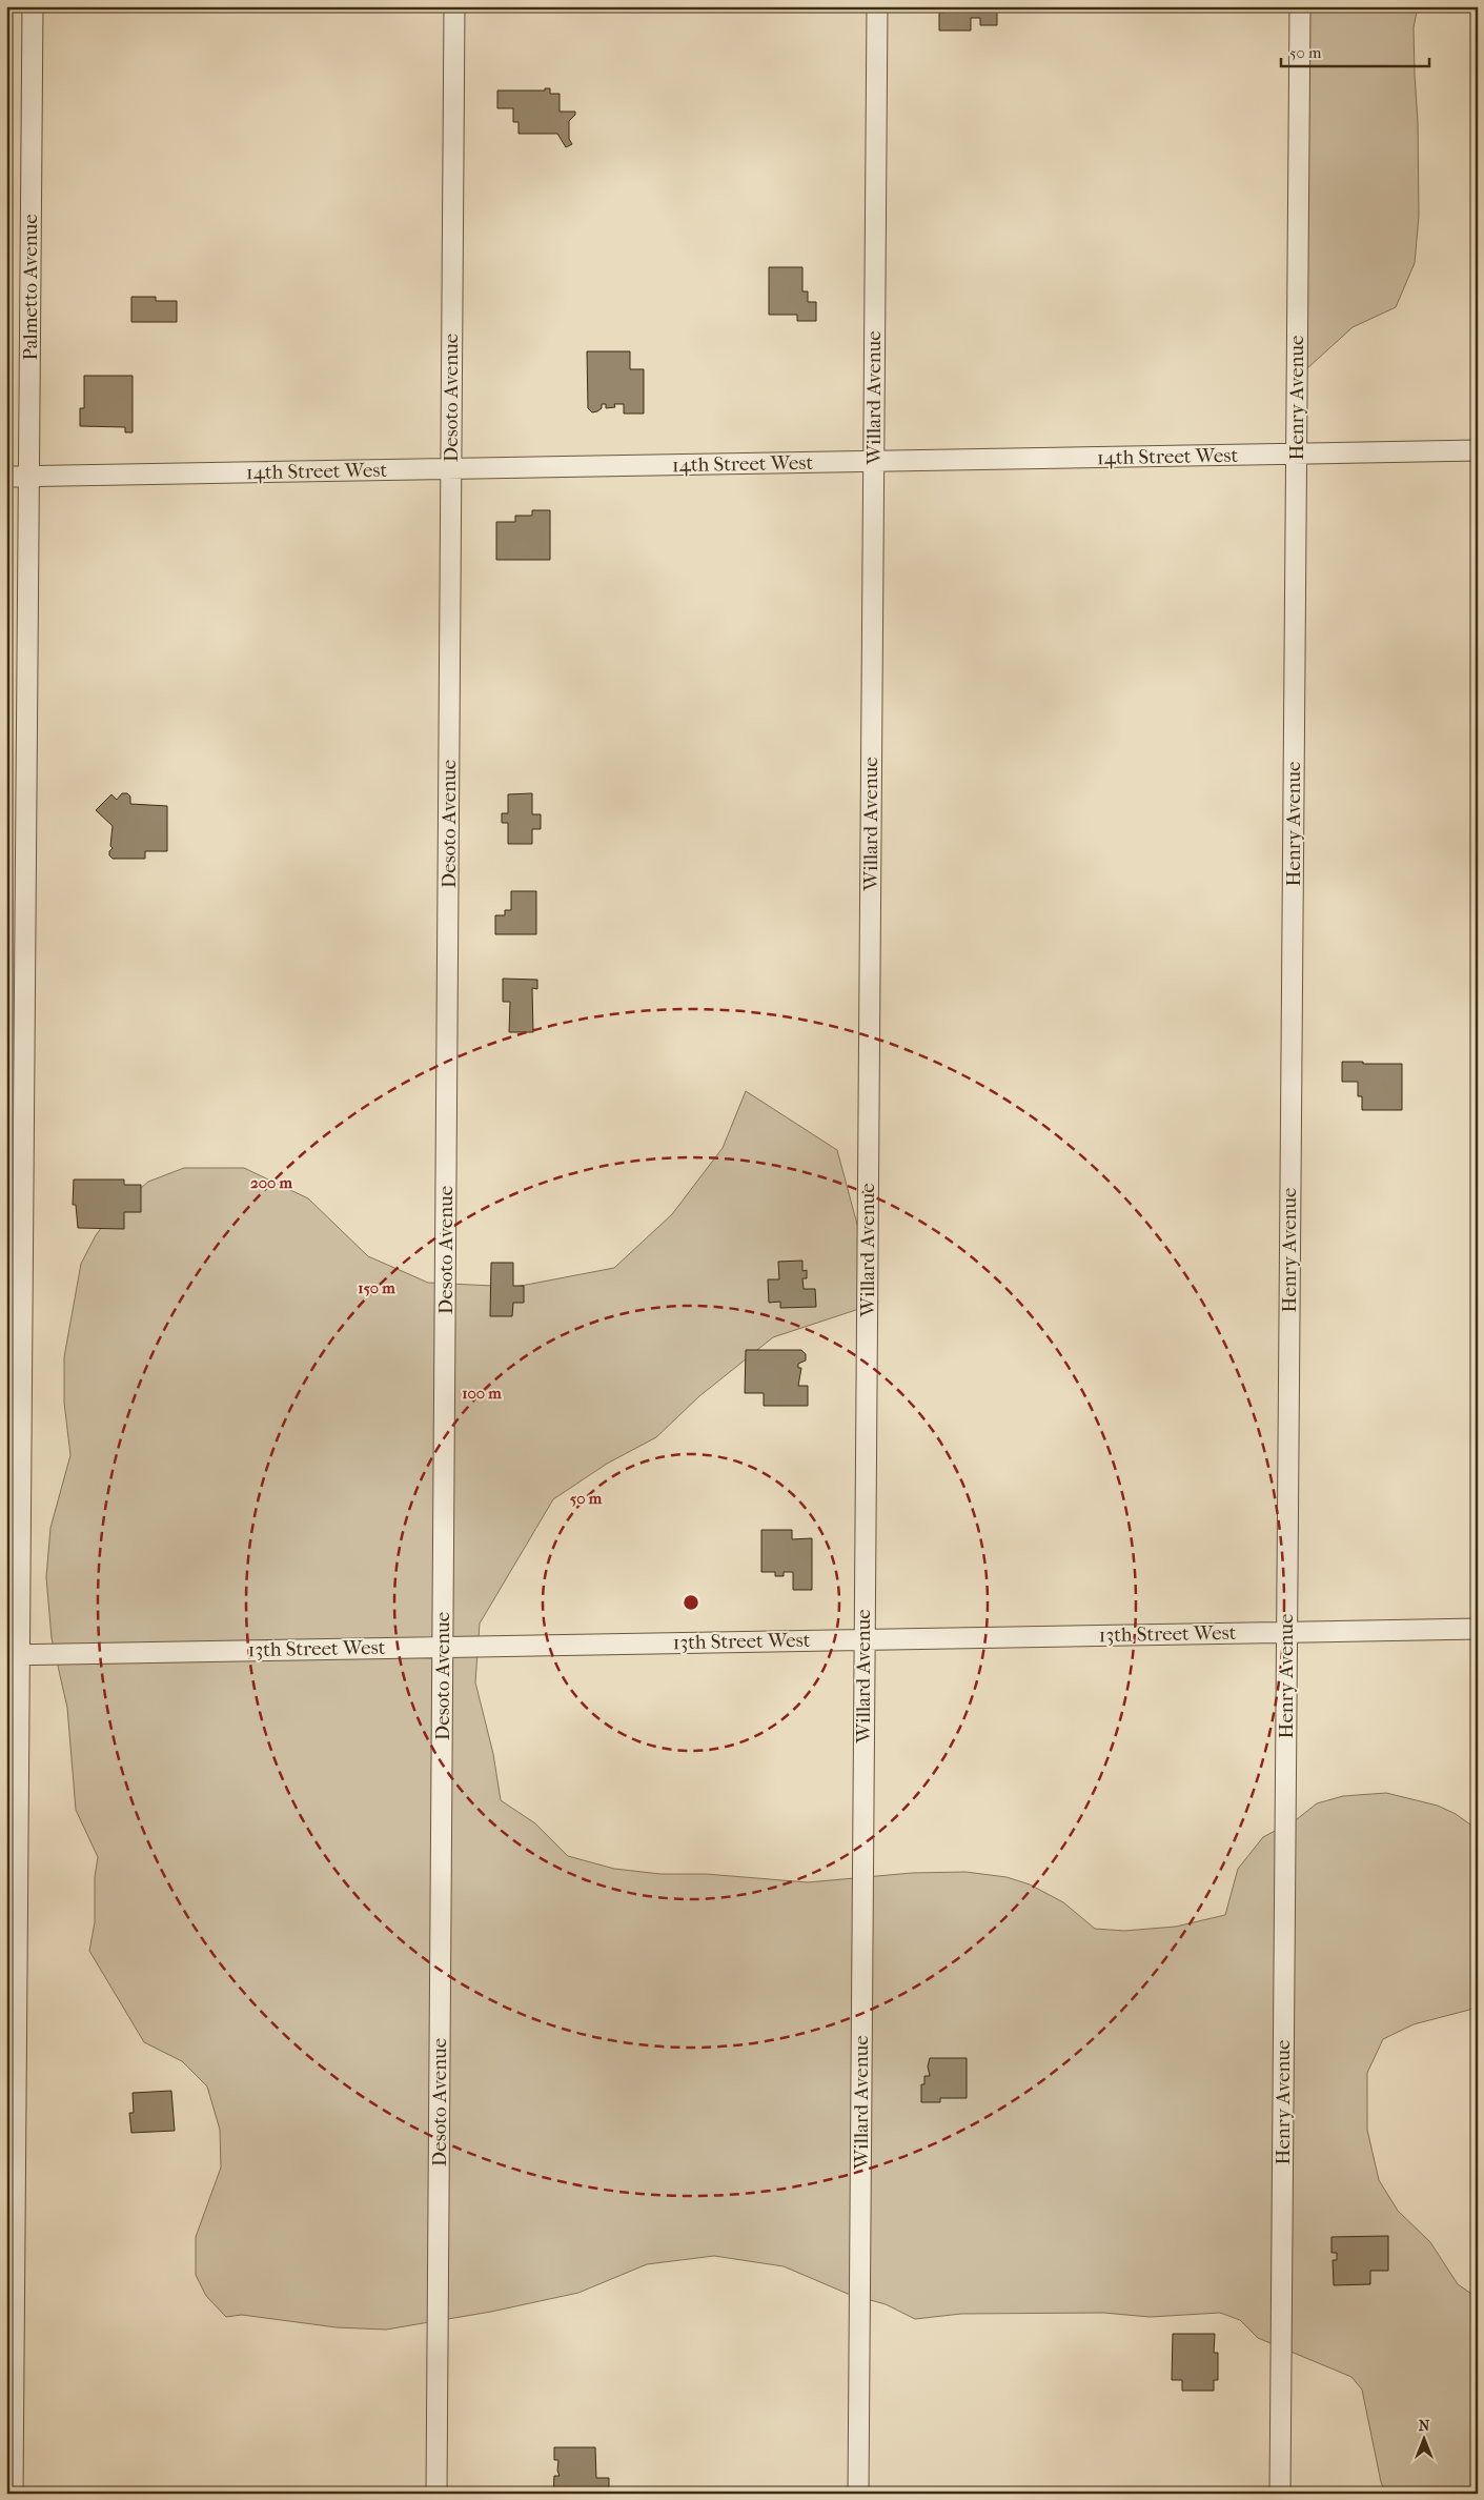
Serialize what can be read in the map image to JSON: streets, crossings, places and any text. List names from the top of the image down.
{
  "streets": {
    "street": [
      "Palmetto Avenue",
      "Desoto Avenue",
      "Willard Avenue",
      "Henry Avenue",
      "14th Street West",
      "13th Street West"
    ]
  },
  "crossings": [
    ["Palmetto Avenue", "14th Street West"],
    ["Palmetto Avenue", "13th Street West"],
    ["Desoto Avenue", "14th Street West"],
    ["Desoto Avenue", "13th Street West"],
    ["Willard Avenue", "14th Street West"],
    ["Willard Avenue", "13th Street West"],
    ["Henry Avenue", "14th Street West"],
    ["Henry Avenue", "13th Street West"]
  ],
  "scale_bar": "50 m",
  "north": "top",
  "rings": [
    "200 m",
    "150 m",
    "100 m",
    "50 m"
  ]
}
